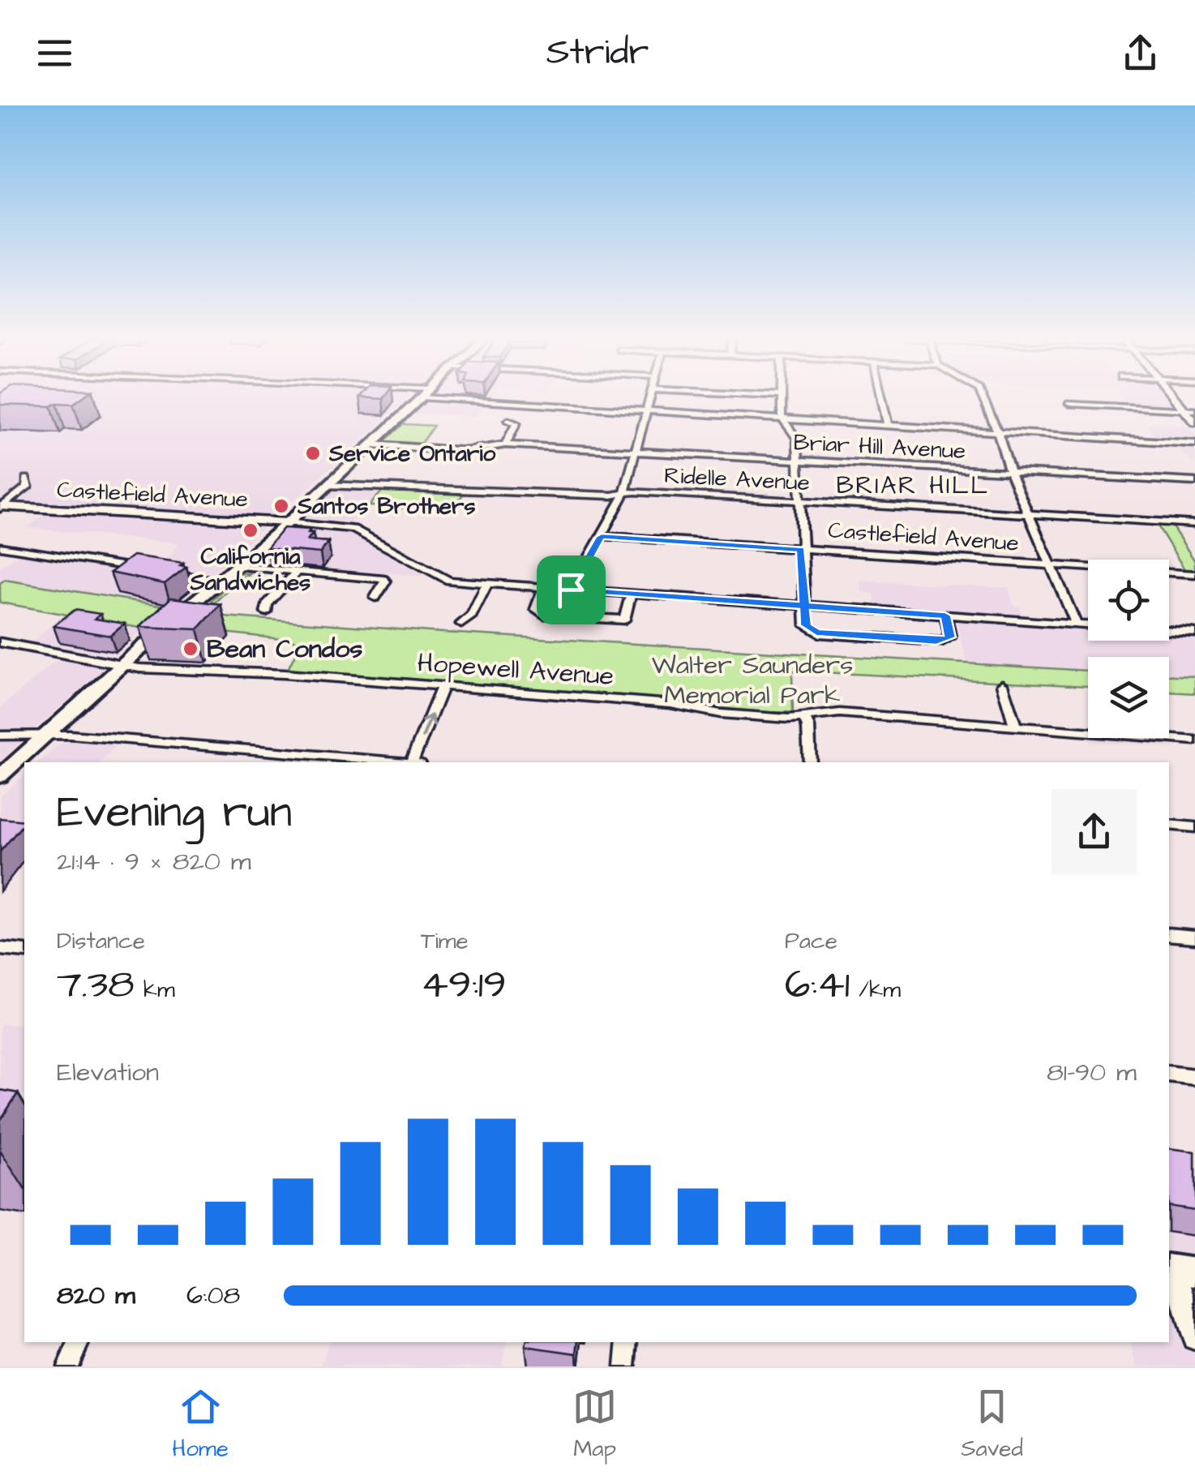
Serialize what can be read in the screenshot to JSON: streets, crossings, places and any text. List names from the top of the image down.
{
  "streets": {
    "street": [
      "Briar Hill Avenue",
      "Ridelle Avenue",
      "Castlefield Avenue",
      "Hopewell Avenue"
    ]
  },
  "districts": ["BRIAR HILL"],
  "parks": ["Walter Saunders Memorial Park"],
  "places": [
    "Service Ontario",
    "Santos Brothers",
    "California Sandwiches",
    "Bean Condos"
  ],
  "page": {
    "header": "Stridr",
    "heading": ["Evening run", "21:14 · 9 × 820 m"],
    "stats": [
      ["Distance", "7.38 km"],
      ["Time", "49:19"],
      ["Pace", "6:41 /km"]
    ],
    "chart": ["Elevation", "81–90 m"],
    "list": [
      {
        "name": "820 m",
        "note": "6:08"
      }
    ],
    "tabs": ["Home", "Map", "Saved"]
  }
}
